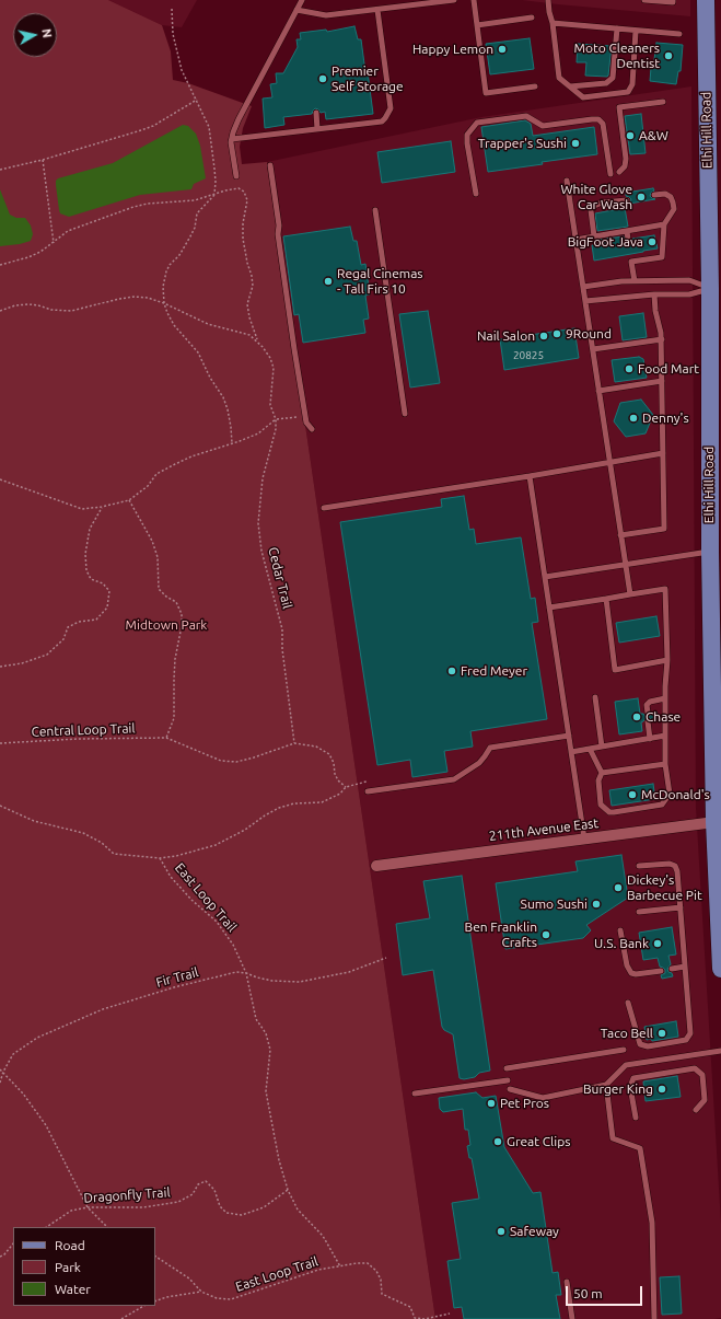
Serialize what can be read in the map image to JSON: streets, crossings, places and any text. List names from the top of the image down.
{
  "streets": {
    "main road": ["Elhi Hill Road"],
    "street": ["211th Avenue East"],
    "path": [
      "Cedar Trail",
      "Central Loop Trail",
      "East Loop Trail",
      "Fir Trail",
      "Dragonfly Trail"
    ]
  },
  "crossings": [
    ["Elhi Hill Road", "211th Avenue East"],
    ["Cedar Trail", "Central Loop Trail"],
    ["Central Loop Trail", "East Loop Trail"],
    ["East Loop Trail", "Fir Trail"],
    ["East Loop Trail", "Dragonfly Trail"]
  ],
  "parks": ["Midtown Park"],
  "places": [
    "Happy Lemon",
    "Moto Cleaners Dentist",
    "Premier Self Storage",
    "A&W",
    "Trapper's Sushi",
    "White Glove Car Wash",
    "BigFoot Java",
    "Regal Cinemas - Tall Firs 10",
    "9Round",
    "Nail Salon",
    "Food Mart",
    "Denny's",
    "Fred Meyer",
    "Chase",
    "McDonald's",
    "Dickey's Barbecue Pit",
    "Sumo Sushi",
    "Ben Franklin Crafts",
    "U.S. Bank",
    "Taco Bell",
    "Burger King",
    "Pet Pros",
    "Great Clips",
    "Safeway"
  ],
  "house_numbers": ["20825"],
  "legend": ["Road", "Park", "Water"],
  "scale_bar": "50 m",
  "north": "right"
}
